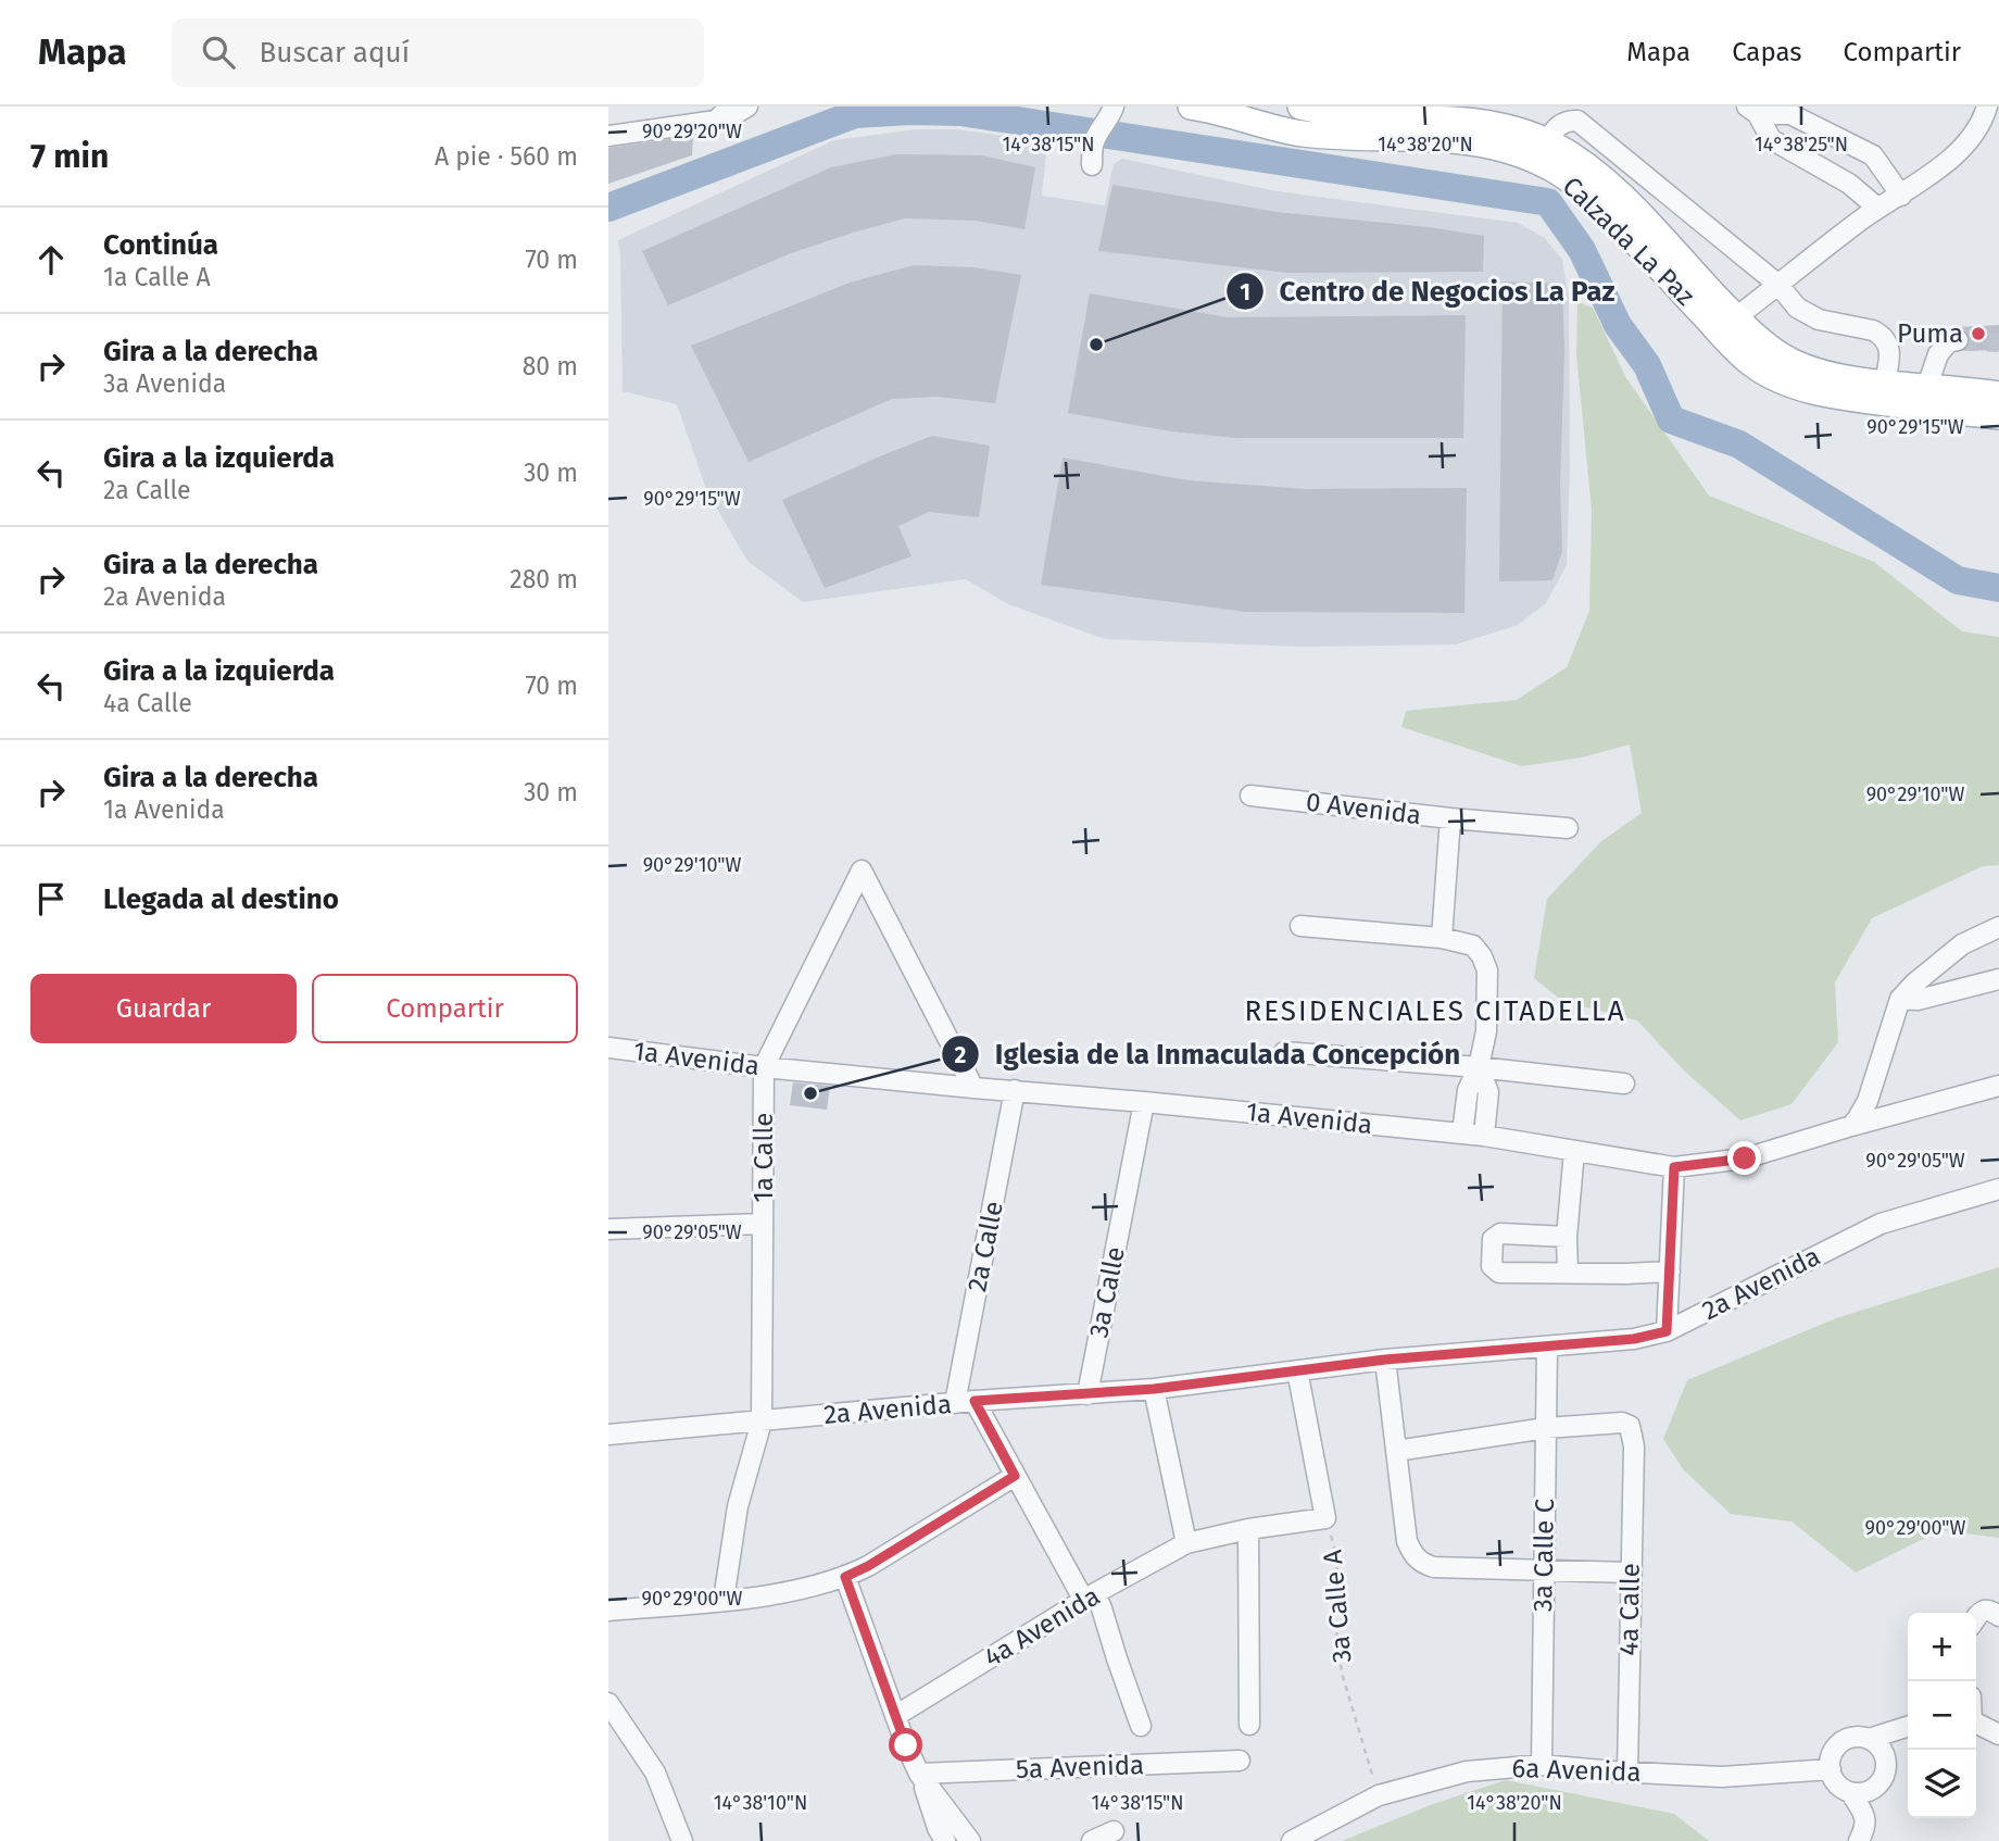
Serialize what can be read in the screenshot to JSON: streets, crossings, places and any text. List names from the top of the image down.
{
  "streets": {
    "main road": ["Calzada La Paz"],
    "street": [
      "0 Avenida",
      "1a Avenida",
      "1a Calle",
      "2a Calle",
      "2a Avenida",
      "3a Calle",
      "3a Calle C",
      "3a Calle A",
      "4a Calle",
      "4a Avenida",
      "5a Avenida",
      "6a Avenida"
    ]
  },
  "crossings": [
    ["1a Avenida", "1a Calle"],
    ["1a Avenida", "2a Calle"],
    ["1a Avenida", "3a Calle"],
    ["1a Calle", "2a Avenida"],
    ["2a Calle", "2a Avenida"],
    ["2a Avenida", "3a Calle"],
    ["2a Avenida", "3a Calle C"],
    ["2a Avenida", "3a Calle A"],
    ["3a Calle C", "4a Calle"],
    ["3a Calle C", "6a Avenida"],
    ["3a Calle A", "4a Avenida"],
    ["3a Calle A", "6a Avenida"],
    ["4a Calle", "6a Avenida"]
  ],
  "districts": ["RESIDENCIALES CITADELLA"],
  "places": ["Puma", "Centro de Negocios La Paz", "Iglesia de la Inmaculada Concepción"],
  "page": {
    "header": "Mapa",
    "search": "Buscar aquí",
    "nav": ["Mapa", "Capas", "Compartir"],
    "heading": ["7 min", "A pie · 560 m"],
    "list": [
      ["Continúa", "1a Calle A", "70 m"],
      ["Gira a la derecha", "3a Avenida", "80 m"],
      ["Gira a la izquierda", "2a Calle", "30 m"],
      ["Gira a la derecha", "2a Avenida", "280 m"],
      ["Gira a la izquierda", "4a Calle", "70 m"],
      ["Gira a la derecha", "1a Avenida", "30 m"],
      "Llegada al destino"
    ],
    "buttons": ["Guardar", "Compartir"],
    "map_buttons": ["+", "−"]
  },
  "coordinates": [
    "90°29'20\"W",
    "14°38'15\"N",
    "14°38'20\"N",
    "14°38'25\"N",
    "90°29'15\"W",
    "90°29'10\"W",
    "90°29'05\"W",
    "90°29'00\"W",
    "14°38'10\"N"
  ]
}
